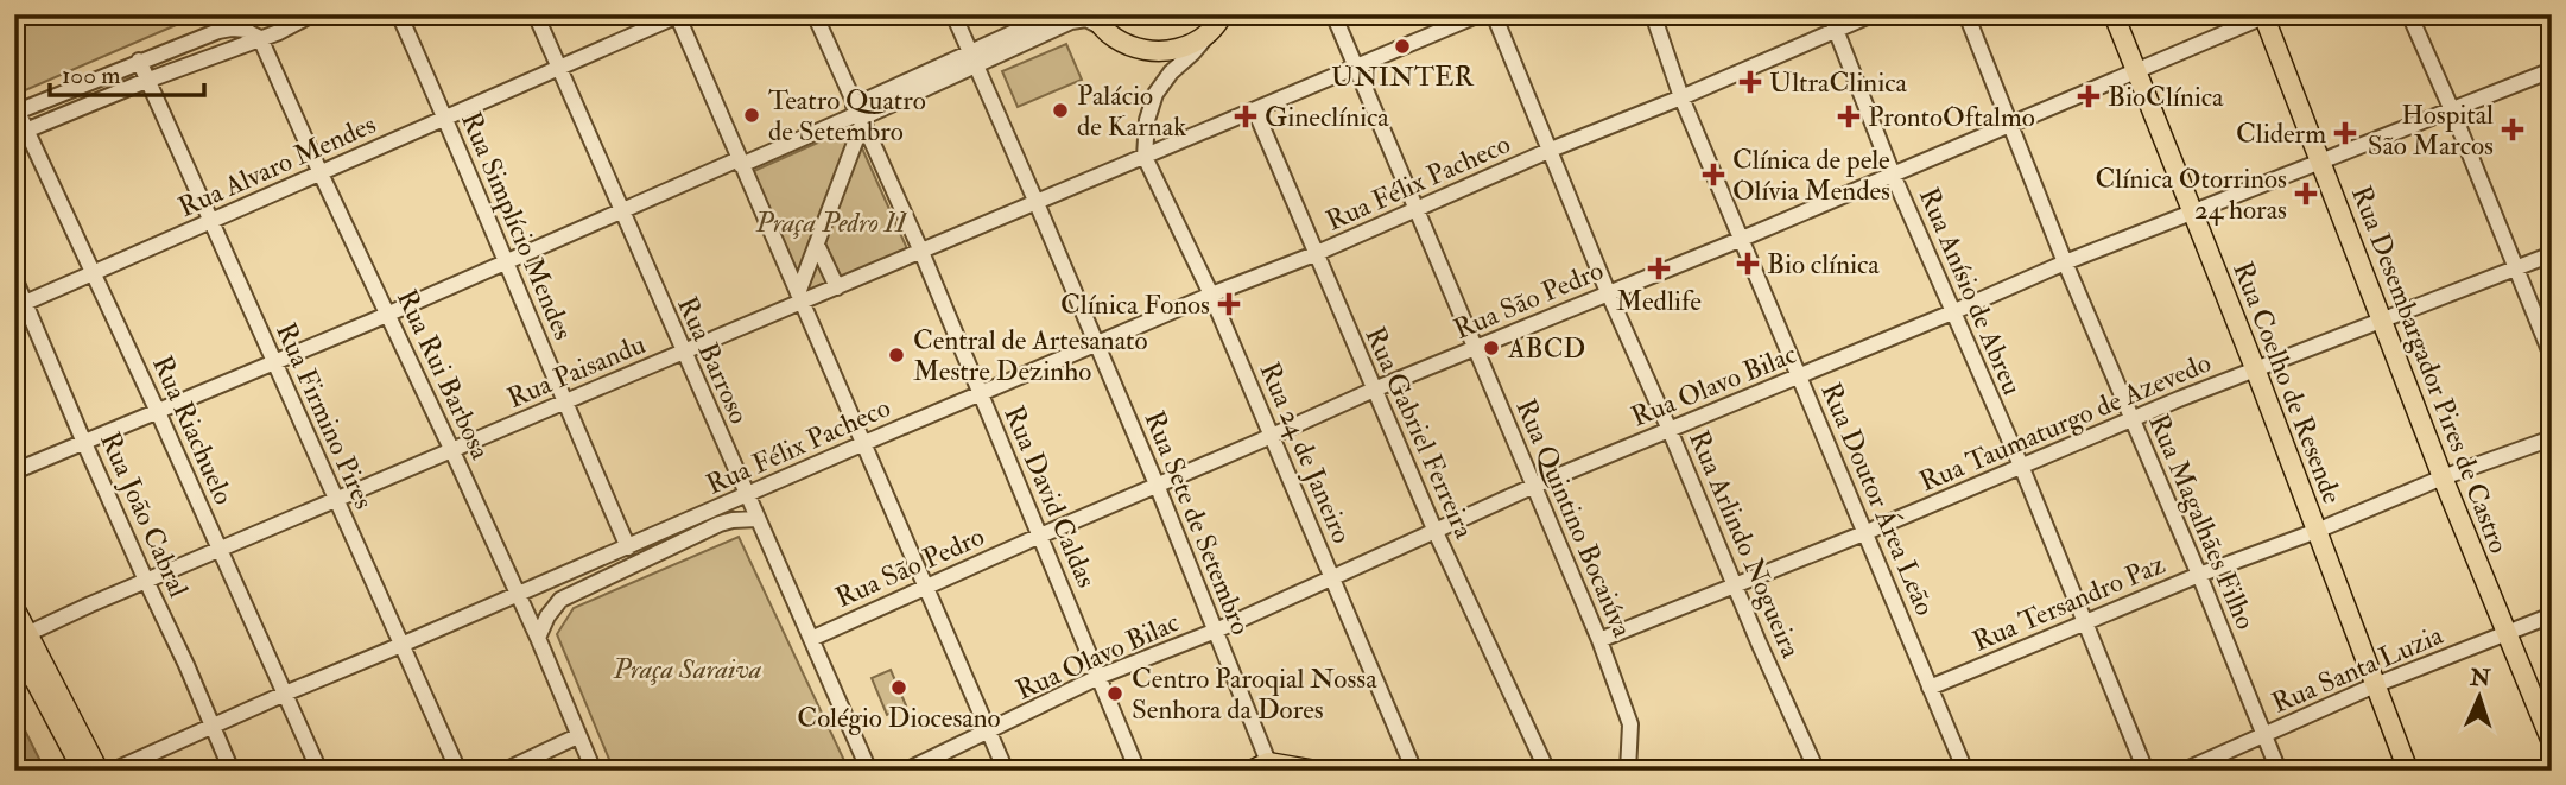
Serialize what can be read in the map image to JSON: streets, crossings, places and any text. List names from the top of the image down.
{
  "streets": {
    "main road": ["Rua Desembargador Pires de Castro", "Rua Coelho de Resende"],
    "street": [
      "Rua Alvaro Mendes",
      "Rua Félix Pacheco",
      "Rua Simplício Mendes",
      "Rua Anísio de Abreu",
      "Rua São Pedro",
      "Rua Barroso",
      "Rua Paisandu",
      "Rua Rui Barbosa",
      "Rua Olavo Bilac",
      "Rua Firmino Pires",
      "Rua Taumaturgo de Azevedo",
      "Rua Riachuelo",
      "Rua Gabriel Ferreira",
      "Rua 24 de Janeiro",
      "Rua David Caldas",
      "Rua Doutor Área Leão",
      "Rua João Cabral",
      "Rua Quintino Bocaiúva",
      "Rua Magalhães Filho",
      "Rua Sete de Setembro",
      "Rua Arlindo Nogueira",
      "Rua Tersandro Paz",
      "Rua Santa Luzia"
    ]
  },
  "crossings": [
    ["Rua Alvaro Mendes", "Rua Simplício Mendes"],
    ["Rua Alvaro Mendes", "Rua Barroso"],
    ["Rua Alvaro Mendes", "Rua Rui Barbosa"],
    ["Rua Alvaro Mendes", "Rua Firmino Pires"],
    ["Rua Alvaro Mendes", "Rua Riachuelo"],
    ["Rua Alvaro Mendes", "Rua João Cabral"],
    ["Rua Félix Pacheco", "Rua Simplício Mendes"],
    ["Rua Félix Pacheco", "Rua Anísio de Abreu"],
    ["Rua Félix Pacheco", "Rua Barroso"],
    ["Rua Félix Pacheco", "Rua Rui Barbosa"],
    ["Rua Félix Pacheco", "Rua Firmino Pires"],
    ["Rua Félix Pacheco", "Rua Riachuelo"],
    ["Rua Félix Pacheco", "Rua Gabriel Ferreira"],
    ["Rua Félix Pacheco", "Rua 24 de Janeiro"],
    ["Rua Félix Pacheco", "Rua David Caldas"],
    ["Rua Félix Pacheco", "Rua Doutor Área Leão"],
    ["Rua Félix Pacheco", "Rua João Cabral"],
    ["Rua Félix Pacheco", "Rua Quintino Bocaiúva"],
    ["Rua Félix Pacheco", "Rua Sete de Setembro"],
    ["Rua Félix Pacheco", "Rua Arlindo Nogueira"],
    ["Rua Simplício Mendes", "Rua Paisandu"],
    ["Rua Anísio de Abreu", "Rua São Pedro"],
    ["Rua Anísio de Abreu", "Rua Olavo Bilac"],
    ["Rua Anísio de Abreu", "Rua Taumaturgo de Azevedo"],
    ["Rua Anísio de Abreu", "Rua Tersandro Paz"],
    ["Rua São Pedro", "Rua Barroso"],
    ["Rua São Pedro", "Rua Desembargador Pires de Castro"],
    ["Rua São Pedro", "Rua Coelho de Resende"],
    ["Rua São Pedro", "Rua Gabriel Ferreira"],
    ["Rua São Pedro", "Rua 24 de Janeiro"],
    ["Rua São Pedro", "Rua David Caldas"],
    ["Rua São Pedro", "Rua Doutor Área Leão"],
    ["Rua São Pedro", "Rua Quintino Bocaiúva"],
    ["Rua São Pedro", "Rua Magalhães Filho"],
    ["Rua São Pedro", "Rua Sete de Setembro"],
    ["Rua São Pedro", "Rua Arlindo Nogueira"],
    ["Rua Barroso", "Rua Paisandu"],
    ["Rua Desembargador Pires de Castro", "Rua Olavo Bilac"],
    ["Rua Desembargador Pires de Castro", "Rua Taumaturgo de Azevedo"],
    ["Rua Desembargador Pires de Castro", "Rua Tersandro Paz"],
    ["Rua Desembargador Pires de Castro", "Rua Santa Luzia"],
    ["Rua Paisandu", "Rua Rui Barbosa"],
    ["Rua Paisandu", "Rua Firmino Pires"],
    ["Rua Paisandu", "Rua Riachuelo"],
    ["Rua Paisandu", "Rua Gabriel Ferreira"],
    ["Rua Paisandu", "Rua 24 de Janeiro"],
    ["Rua Paisandu", "Rua David Caldas"],
    ["Rua Paisandu", "Rua João Cabral"],
    ["Rua Paisandu", "Rua Quintino Bocaiúva"],
    ["Rua Paisandu", "Rua Sete de Setembro"],
    ["Rua Coelho de Resende", "Rua Olavo Bilac"],
    ["Rua Coelho de Resende", "Rua Taumaturgo de Azevedo"],
    ["Rua Coelho de Resende", "Rua Tersandro Paz"],
    ["Rua Coelho de Resende", "Rua Santa Luzia"],
    ["Rua Olavo Bilac", "Rua Gabriel Ferreira"],
    ["Rua Olavo Bilac", "Rua 24 de Janeiro"],
    ["Rua Olavo Bilac", "Rua David Caldas"],
    ["Rua Olavo Bilac", "Rua Doutor Área Leão"],
    ["Rua Olavo Bilac", "Rua Quintino Bocaiúva"],
    ["Rua Olavo Bilac", "Rua Magalhães Filho"],
    ["Rua Olavo Bilac", "Rua Sete de Setembro"],
    ["Rua Olavo Bilac", "Rua Arlindo Nogueira"],
    ["Rua Taumaturgo de Azevedo", "Rua Doutor Área Leão"],
    ["Rua Taumaturgo de Azevedo", "Rua Quintino Bocaiúva"],
    ["Rua Taumaturgo de Azevedo", "Rua Magalhães Filho"],
    ["Rua Taumaturgo de Azevedo", "Rua Arlindo Nogueira"],
    ["Rua Doutor Área Leão", "Rua Tersandro Paz"],
    ["Rua Magalhães Filho", "Rua Tersandro Paz"],
    ["Rua Magalhães Filho", "Rua Santa Luzia"]
  ],
  "parks": ["Praça Pedro II", "Praça Saraiva"],
  "places": {
    "other": [
      "UNINTER",
      "Palácio de Karnak",
      "Teatro Quatro de Setembro",
      "ABCD",
      "Central de Artesanato Mestre Dezinho",
      "Colégio Diocesano",
      "Centro Paroqial Nossa Senhora da Dores"
    ],
    "health": [
      "UltraClinica",
      "BioClínica",
      "Gineclínica",
      "ProntoOftalmo",
      "Hospital São Marcos",
      "Cliderm",
      "Clínica de pele Olívia Mendes",
      "Clínica Otorrinos 24 horas",
      "Bio clínica",
      "Medlife",
      "Clínica Fonos"
    ]
  },
  "scale_bar": "100 m",
  "north": "top"
}
